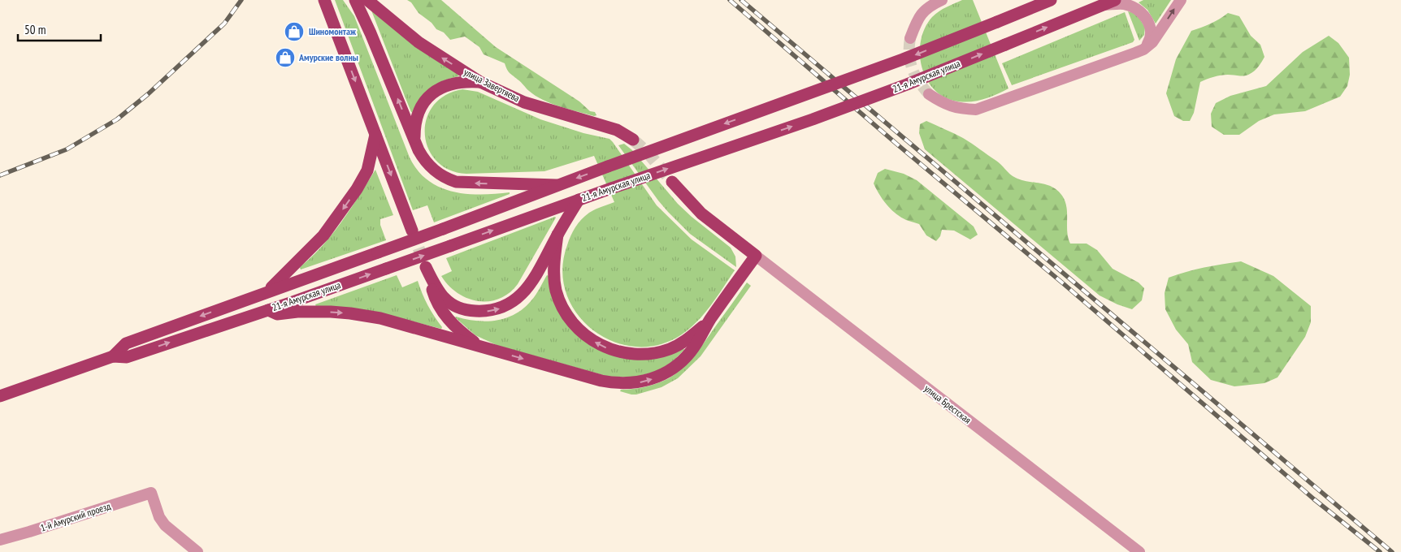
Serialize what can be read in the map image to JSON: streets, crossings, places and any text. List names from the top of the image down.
{
  "streets": {
    "main road": ["21-я Амурская улица", "улица Завертяева"],
    "street": ["улица Брестская", "1-й Амурский проезд"]
  },
  "one_way": ["улица Завертяева"],
  "places": {
    "shop": ["Шиномонтаж", "Амурские волны"]
  },
  "scale_bar": "50 m"
}
